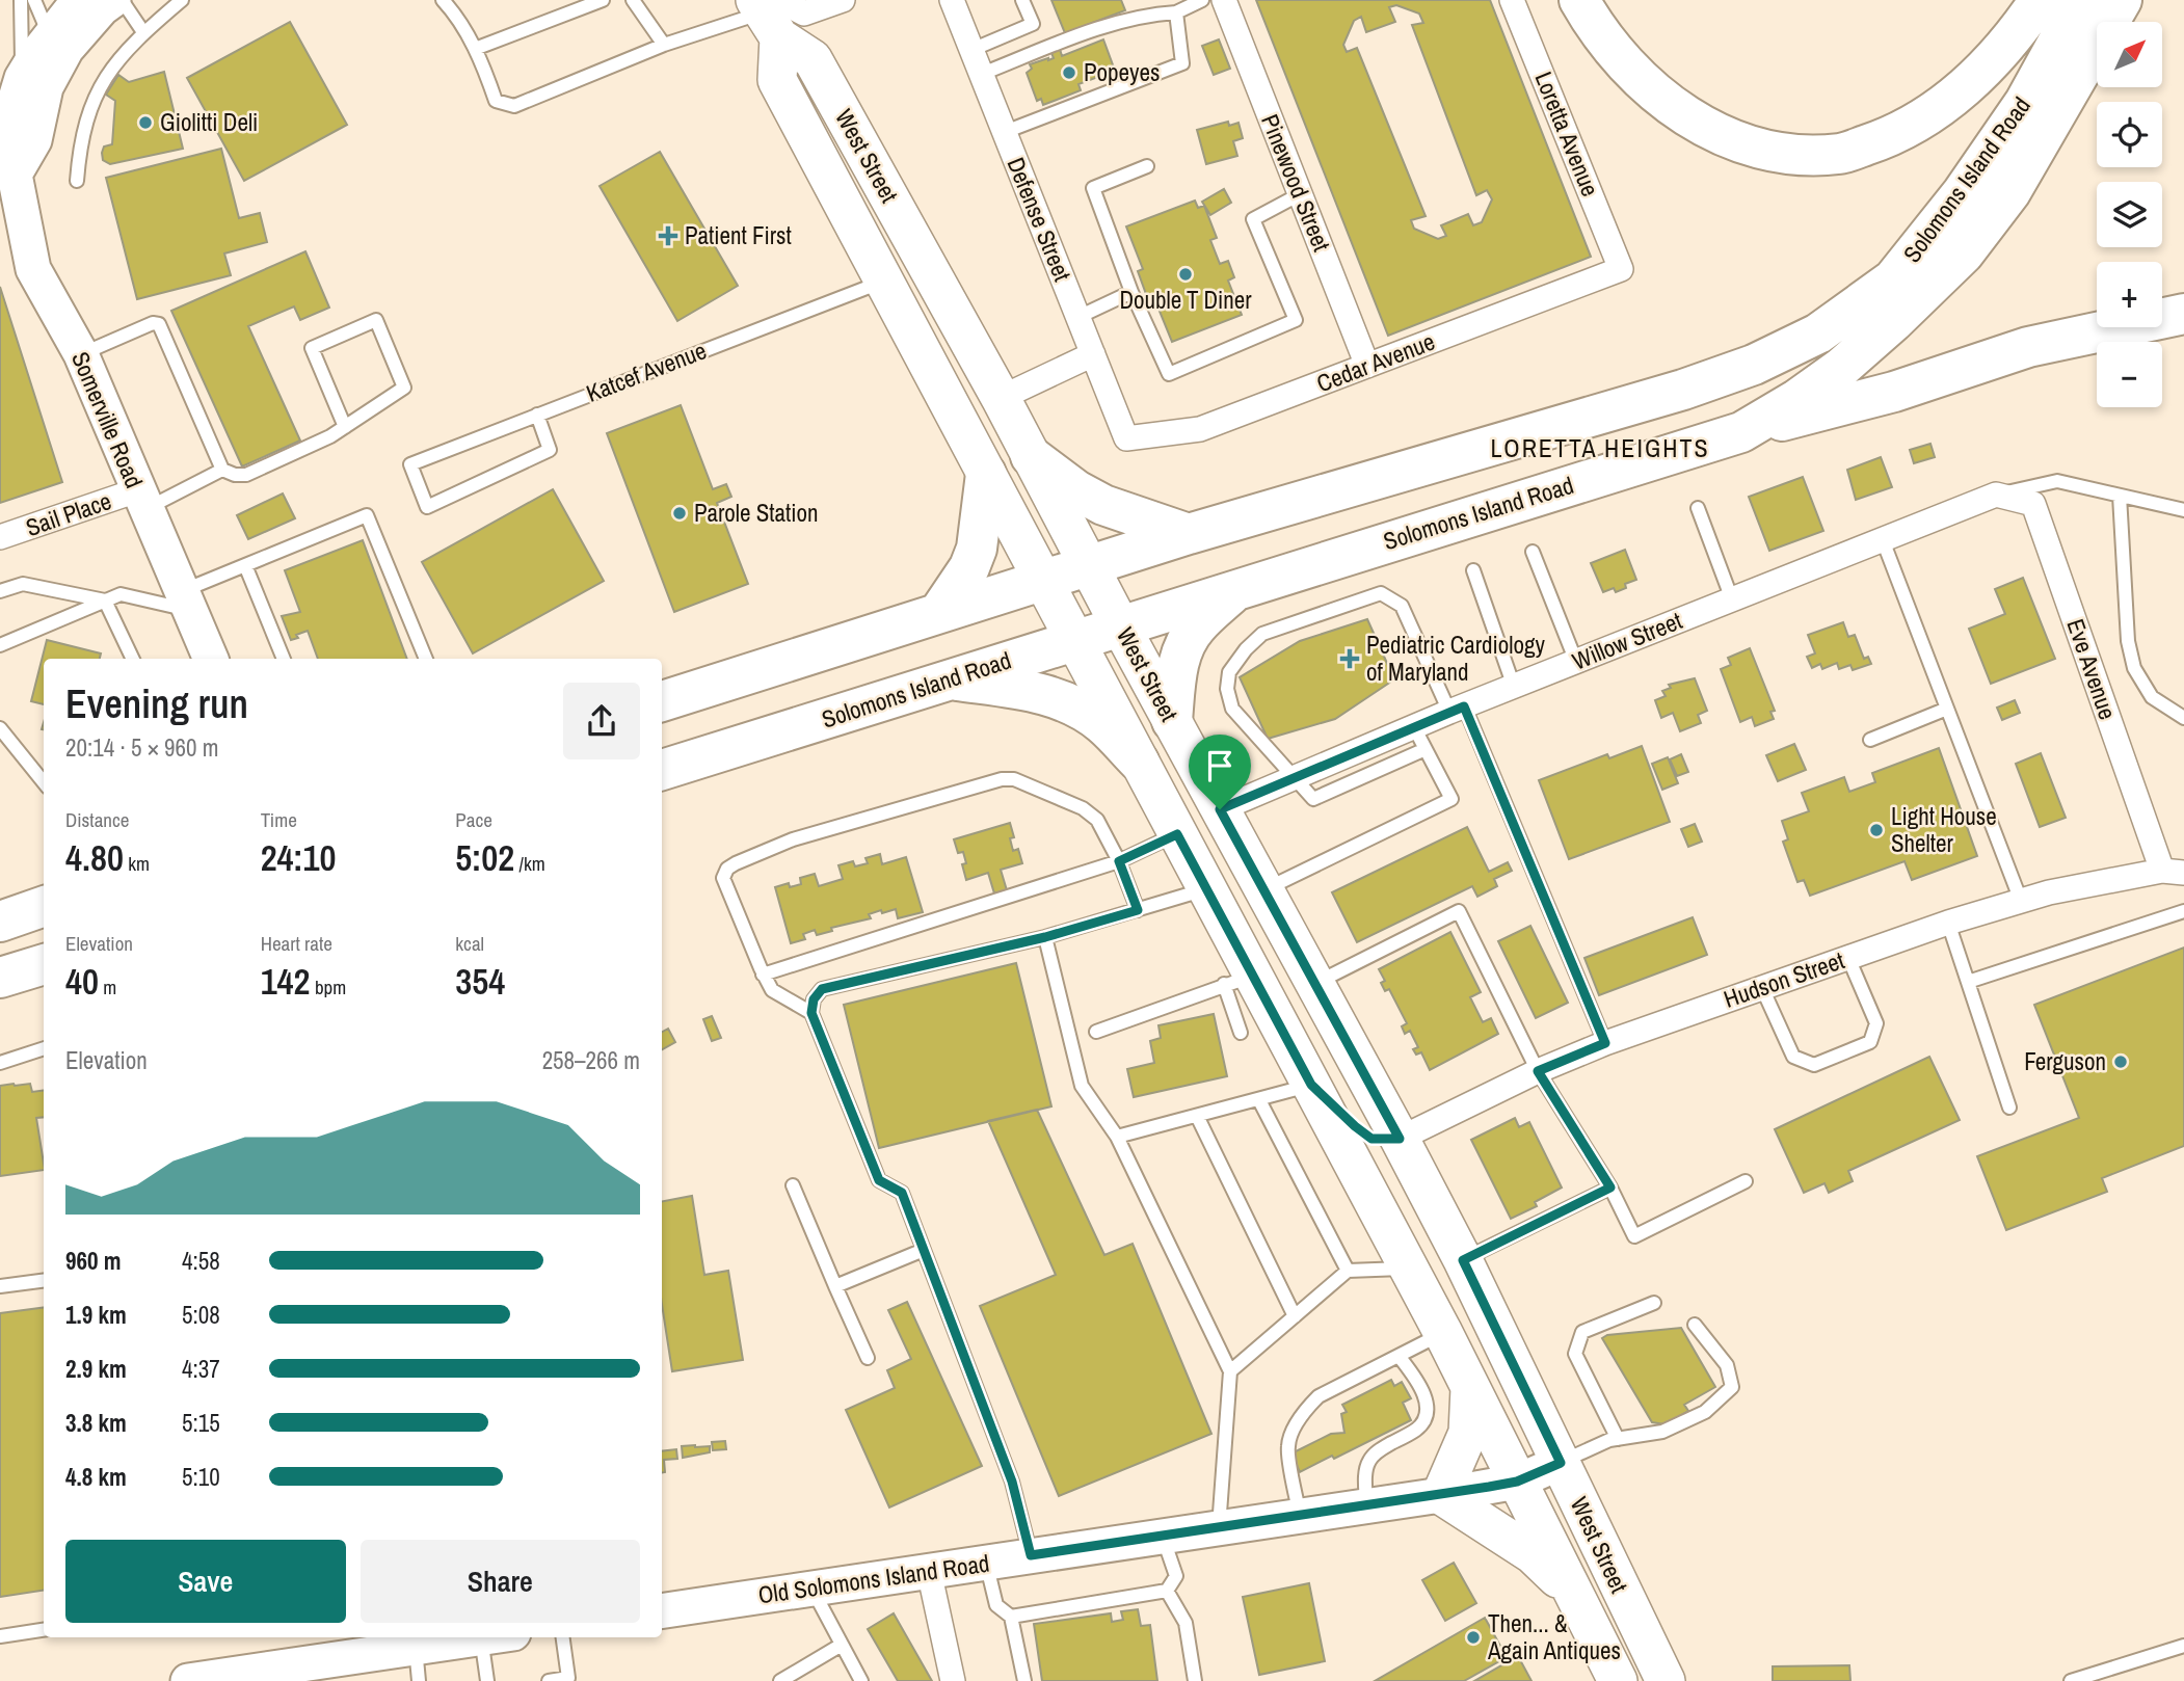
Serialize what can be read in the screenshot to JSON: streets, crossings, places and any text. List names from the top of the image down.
{
  "streets": {
    "highway": ["Solomons Island Road"],
    "main road": ["West Street", "Somerville Road", "Old Solomons Island Road"],
    "street": [
      "Loretta Avenue",
      "Pinewood Street",
      "Defense Street",
      "Cedar Avenue",
      "Sail Place",
      "Willow Street",
      "Eve Avenue",
      "Hudson Street"
    ],
    "lane": ["Katcef Avenue"]
  },
  "crossings": [
    ["Loretta Avenue", "Cedar Avenue"],
    ["West Street", "Solomons Island Road"],
    ["West Street", "Katcef Avenue"],
    ["West Street", "Willow Street"],
    ["West Street", "Hudson Street"],
    ["West Street", "Old Solomons Island Road"],
    ["Pinewood Street", "Cedar Avenue"],
    ["Defense Street", "Cedar Avenue"],
    ["Somerville Road", "Sail Place"],
    ["Willow Street", "Eve Avenue"],
    ["Eve Avenue", "Hudson Street"]
  ],
  "districts": ["LORETTA HEIGHTS"],
  "places": {
    "other": [
      "Popeyes",
      "Giolitti Deli",
      "Double T Diner",
      "Parole Station",
      "Light House Shelter",
      "Ferguson",
      "Then... & Again Antiques"
    ],
    "health": ["Patient First", "Pediatric Cardiology of Maryland"]
  },
  "north": "top right",
  "page": {
    "map_buttons": ["+", "−"],
    "heading": ["Evening run", "20:14 · 5 × 960 m"],
    "stats": [
      ["Distance", "4.80 km"],
      ["Time", "24:10"],
      ["Pace", "5:02 /km"],
      ["Elevation", "40 m"],
      ["Heart rate", "142 bpm"],
      ["kcal", "354"]
    ],
    "chart": ["Elevation", "258–266 m"],
    "list": [
      {
        "name": "960 m",
        "note": "4:58"
      },
      {
        "name": "1.9 km",
        "note": "5:08"
      },
      {
        "name": "2.9 km",
        "note": "4:37"
      },
      {
        "name": "3.8 km",
        "note": "5:15"
      },
      {
        "name": "4.8 km",
        "note": "5:10"
      }
    ],
    "buttons": ["Save", "Share"]
  }
}
